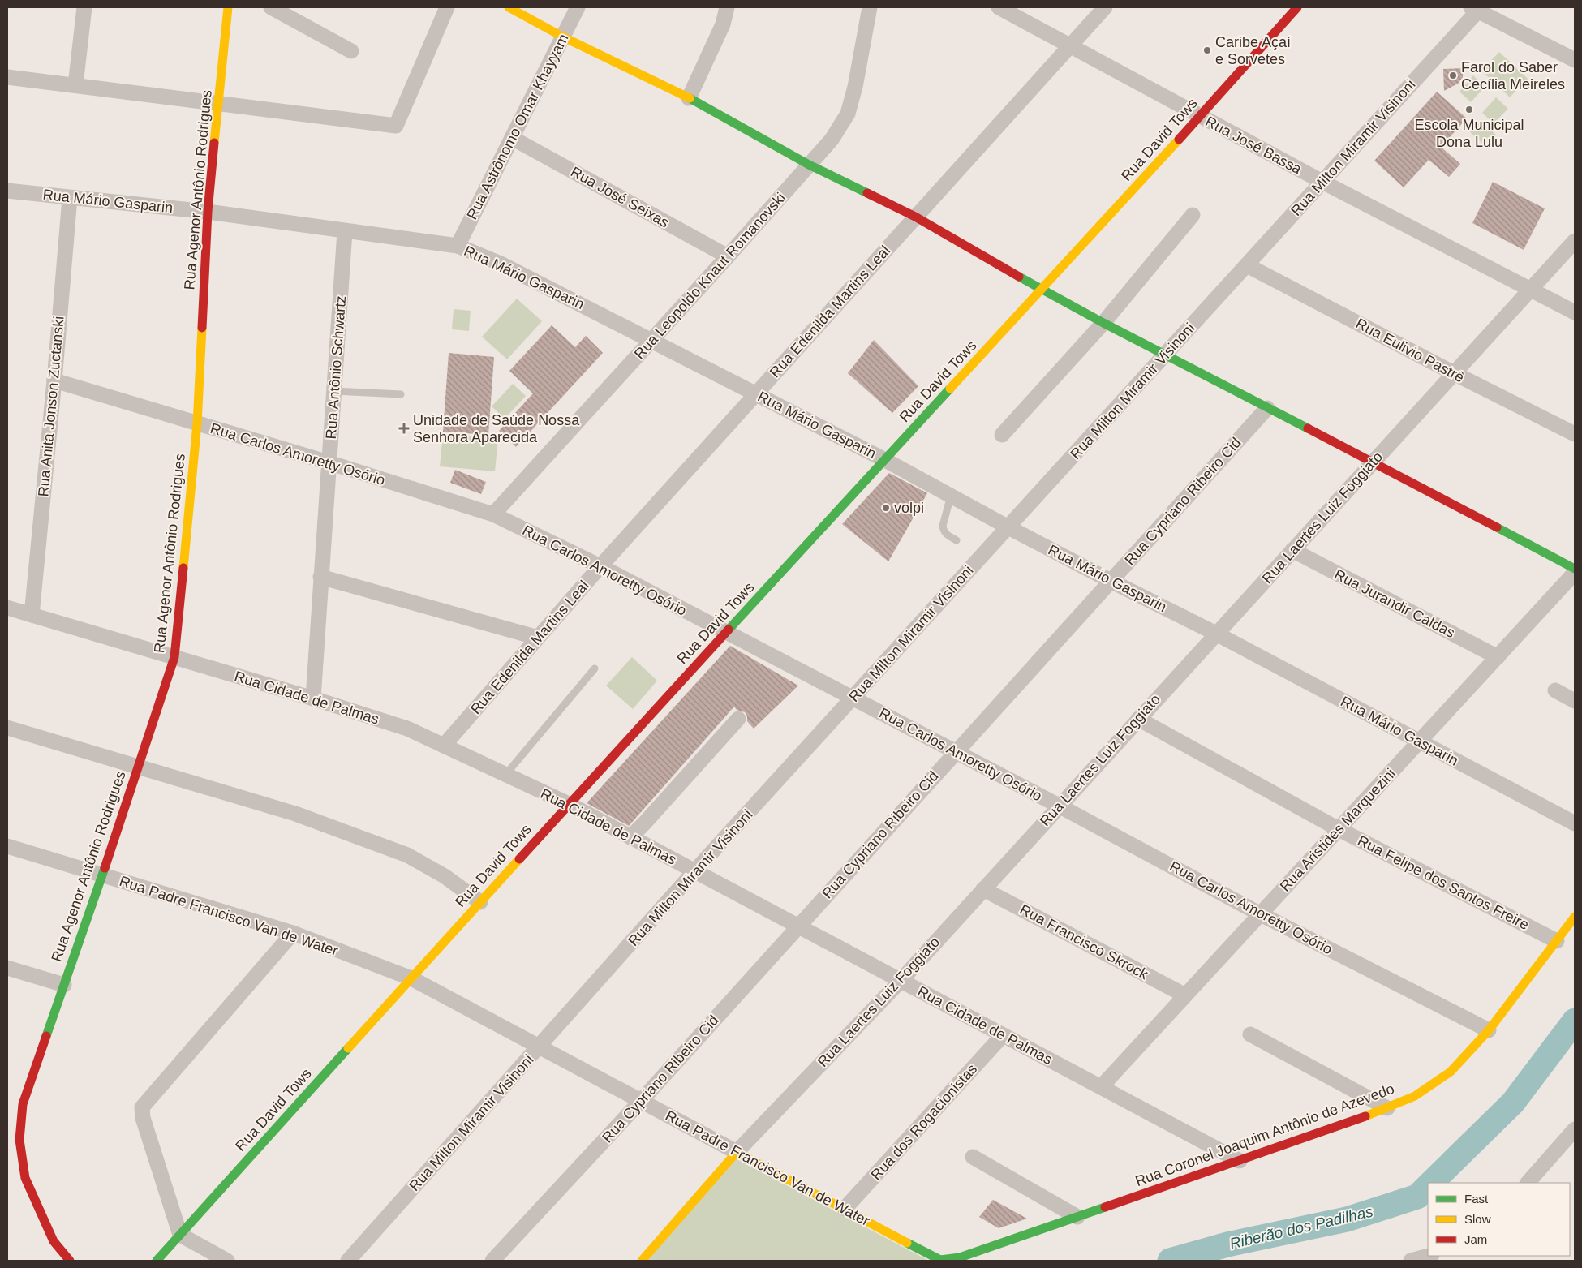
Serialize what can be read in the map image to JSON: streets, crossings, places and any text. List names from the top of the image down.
{
  "streets": {
    "street": [
      "Rua Astrônomo Omar Khayyam",
      "Rua David Tows",
      "Rua José Bassa",
      "Rua Milton Miramir Visinoni",
      "Rua Agenor Antônio Rodrigues",
      "Rua José Seixas",
      "Rua Mário Gasparin",
      "Rua Leopoldo Knaut Romanovski",
      "Rua Edenilda Martins Leal",
      "Rua Eulivio Pastrê",
      "Rua Antônio Schwartz",
      "Rua Anita Jonson Zuctanski",
      "Rua Carlos Amoretty Osório",
      "Rua Cypriano Ribeiro Cid",
      "Rua Laertes Luiz Foggiato",
      "Rua Jurandir Caldas",
      "Rua Cidade de Palmas",
      "Rua Aristides Marquezini",
      "Rua Felipe dos Santos Freire",
      "Rua Padre Francisco Van de Water",
      "Rua Francisco Skrock",
      "Rua dos Rogacionistas",
      "Rua Coronel Joaquim Antônio de Azevedo"
    ]
  },
  "crossings": [
    ["Rua Astrônomo Omar Khayyam", "Rua José Seixas"],
    ["Rua Astrônomo Omar Khayyam", "Rua Mário Gasparin"],
    ["Rua David Tows", "Rua José Bassa"],
    ["Rua David Tows", "Rua Mário Gasparin"],
    ["Rua David Tows", "Rua Carlos Amoretty Osório"],
    ["Rua David Tows", "Rua Cidade de Palmas"],
    ["Rua David Tows", "Rua Padre Francisco Van de Water"],
    ["Rua José Bassa", "Rua Milton Miramir Visinoni"],
    ["Rua José Bassa", "Rua Edenilda Martins Leal"],
    ["Rua José Bassa", "Rua Laertes Luiz Foggiato"],
    ["Rua Milton Miramir Visinoni", "Rua Mário Gasparin"],
    ["Rua Milton Miramir Visinoni", "Rua Eulivio Pastrê"],
    ["Rua Milton Miramir Visinoni", "Rua Carlos Amoretty Osório"],
    ["Rua Milton Miramir Visinoni", "Rua Cidade de Palmas"],
    ["Rua Milton Miramir Visinoni", "Rua Padre Francisco Van de Water"],
    ["Rua Agenor Antônio Rodrigues", "Rua Mário Gasparin"],
    ["Rua Agenor Antônio Rodrigues", "Rua Carlos Amoretty Osório"],
    ["Rua Agenor Antônio Rodrigues", "Rua Cidade de Palmas"],
    ["Rua Agenor Antônio Rodrigues", "Rua Padre Francisco Van de Water"],
    ["Rua José Seixas", "Rua Leopoldo Knaut Romanovski"],
    ["Rua Mário Gasparin", "Rua Leopoldo Knaut Romanovski"],
    ["Rua Mário Gasparin", "Rua Edenilda Martins Leal"],
    ["Rua Mário Gasparin", "Rua Antônio Schwartz"],
    ["Rua Mário Gasparin", "Rua Anita Jonson Zuctanski"],
    ["Rua Mário Gasparin", "Rua Cypriano Ribeiro Cid"],
    ["Rua Mário Gasparin", "Rua Laertes Luiz Foggiato"],
    ["Rua Mário Gasparin", "Rua Aristides Marquezini"],
    ["Rua Leopoldo Knaut Romanovski", "Rua Carlos Amoretty Osório"],
    ["Rua Edenilda Martins Leal", "Rua Carlos Amoretty Osório"],
    ["Rua Edenilda Martins Leal", "Rua Cidade de Palmas"],
    ["Rua Eulivio Pastrê", "Rua Laertes Luiz Foggiato"],
    ["Rua Antônio Schwartz", "Rua Carlos Amoretty Osório"],
    ["Rua Antônio Schwartz", "Rua Cidade de Palmas"],
    ["Rua Anita Jonson Zuctanski", "Rua Carlos Amoretty Osório"],
    ["Rua Anita Jonson Zuctanski", "Rua Cidade de Palmas"],
    ["Rua Carlos Amoretty Osório", "Rua Cypriano Ribeiro Cid"],
    ["Rua Carlos Amoretty Osório", "Rua Laertes Luiz Foggiato"],
    ["Rua Carlos Amoretty Osório", "Rua Aristides Marquezini"],
    ["Rua Carlos Amoretty Osório", "Rua Coronel Joaquim Antônio de Azevedo"],
    ["Rua Cypriano Ribeiro Cid", "Rua Cidade de Palmas"],
    ["Rua Cypriano Ribeiro Cid", "Rua Padre Francisco Van de Water"],
    ["Rua Laertes Luiz Foggiato", "Rua Jurandir Caldas"],
    ["Rua Laertes Luiz Foggiato", "Rua Cidade de Palmas"],
    ["Rua Laertes Luiz Foggiato", "Rua Felipe dos Santos Freire"],
    ["Rua Laertes Luiz Foggiato", "Rua Padre Francisco Van de Water"],
    ["Rua Laertes Luiz Foggiato", "Rua Francisco Skrock"],
    ["Rua Jurandir Caldas", "Rua Aristides Marquezini"],
    ["Rua Cidade de Palmas", "Rua Aristides Marquezini"],
    ["Rua Cidade de Palmas", "Rua dos Rogacionistas"],
    ["Rua Cidade de Palmas", "Rua Coronel Joaquim Antônio de Azevedo"],
    ["Rua Aristides Marquezini", "Rua Felipe dos Santos Freire"],
    ["Rua Aristides Marquezini", "Rua Francisco Skrock"],
    ["Rua Felipe dos Santos Freire", "Rua Coronel Joaquim Antônio de Azevedo"],
    ["Rua Padre Francisco Van de Water", "Rua dos Rogacionistas"],
    ["Rua Padre Francisco Van de Water", "Rua Coronel Joaquim Antônio de Azevedo"]
  ],
  "water": ["Riberão dos Padilhas"],
  "places": {
    "other": [
      "Caribe Açaí e Sorvetes",
      "Farol do Saber Cecília Meireles",
      "Escola Municipal Dona Lulu",
      "volpi"
    ],
    "health": ["Unidade de Saúde Nossa Senhora Aparecida"]
  },
  "legend": ["Fast", "Slow", "Jam"]
}
